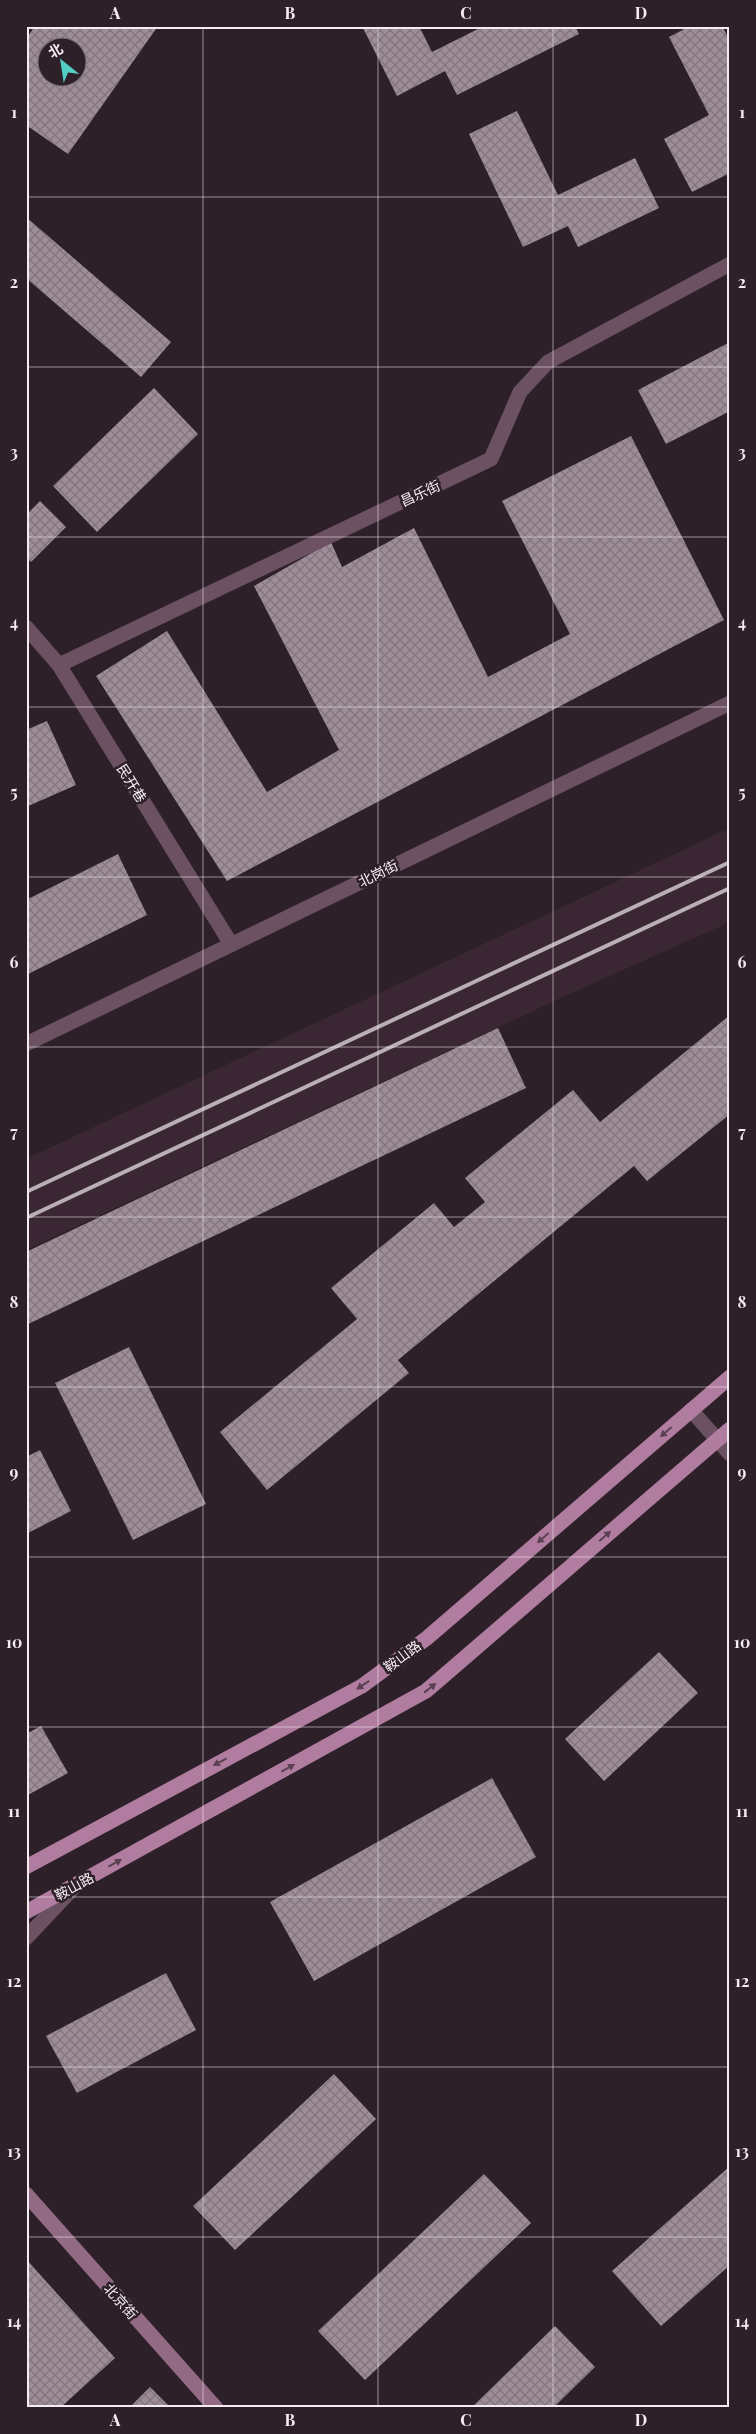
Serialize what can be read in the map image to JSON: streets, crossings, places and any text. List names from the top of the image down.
{
  "streets": {
    "main road": ["鞍山路"],
    "street": [
      "昌乐街",
      "民开巷",
      "北岗街",
      "北京街"
    ]
  },
  "crossings": [
    ["昌乐街", "民开巷"],
    ["民开巷", "北岗街"]
  ],
  "north": "top left",
  "grid": {
    "columns": [
      "A",
      "B",
      "C",
      "D"
    ],
    "rows": [
      "1",
      "2",
      "3",
      "4",
      "5",
      "6",
      "7",
      "8",
      "9",
      "10",
      "11",
      "12",
      "13",
      "14"
    ]
  }
}
